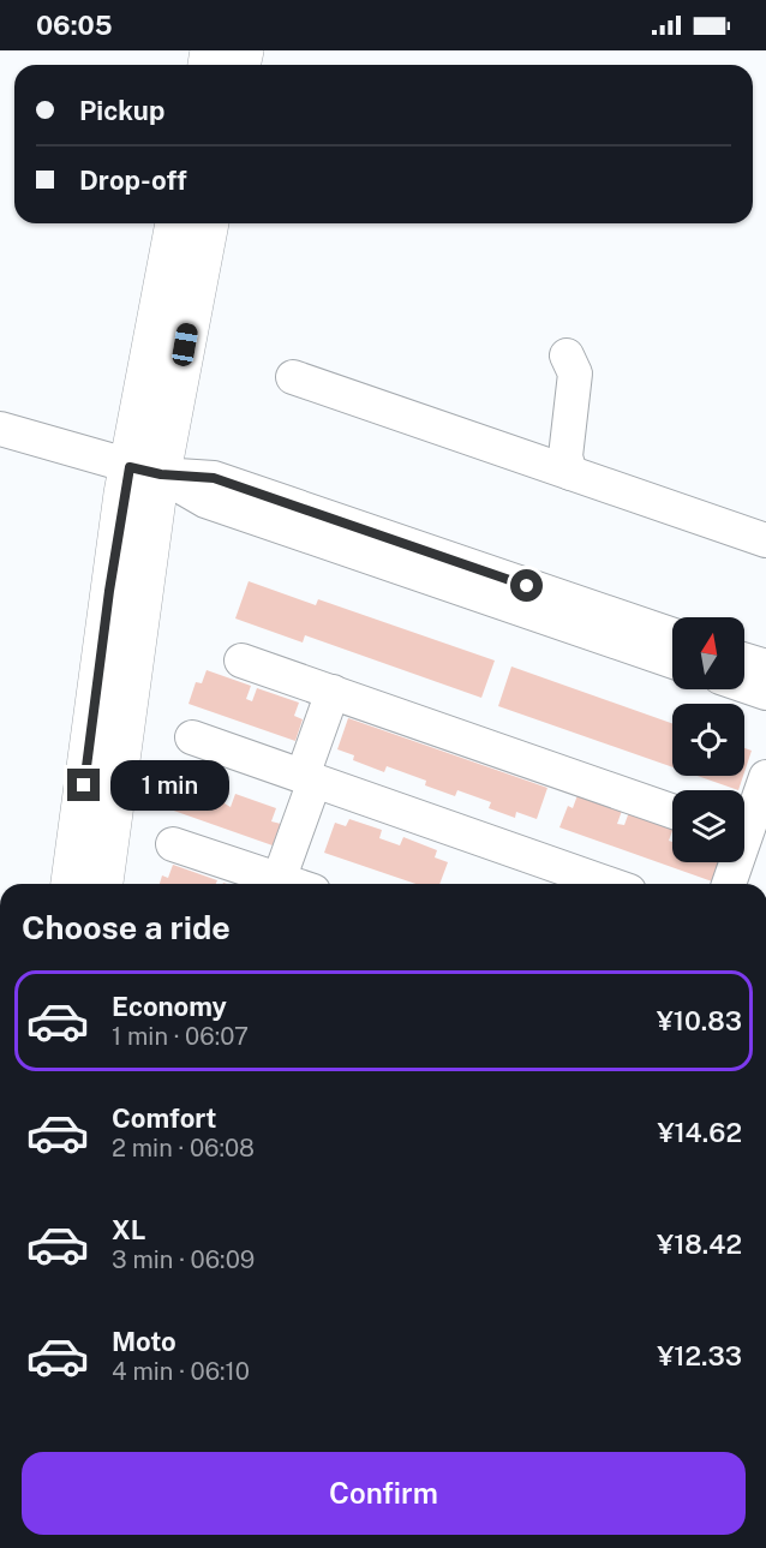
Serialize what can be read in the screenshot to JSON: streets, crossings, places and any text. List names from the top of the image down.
{
  "north": "top",
  "page": {
    "status": "06:05",
    "banner": ["Pickup", "Drop-off"],
    "bubble": "1 min",
    "heading": "Choose a ride",
    "list": [
      {
        "name": "Economy",
        "note": "1 min · 06:07",
        "value": "¥10.83"
      },
      {
        "name": "Comfort",
        "note": "2 min · 06:08",
        "value": "¥14.62"
      },
      {
        "name": "XL",
        "note": "3 min · 06:09",
        "value": "¥18.42"
      },
      {
        "name": "Moto",
        "note": "4 min · 06:10",
        "value": "¥12.33"
      }
    ],
    "buttons": "Confirm"
  }
}
